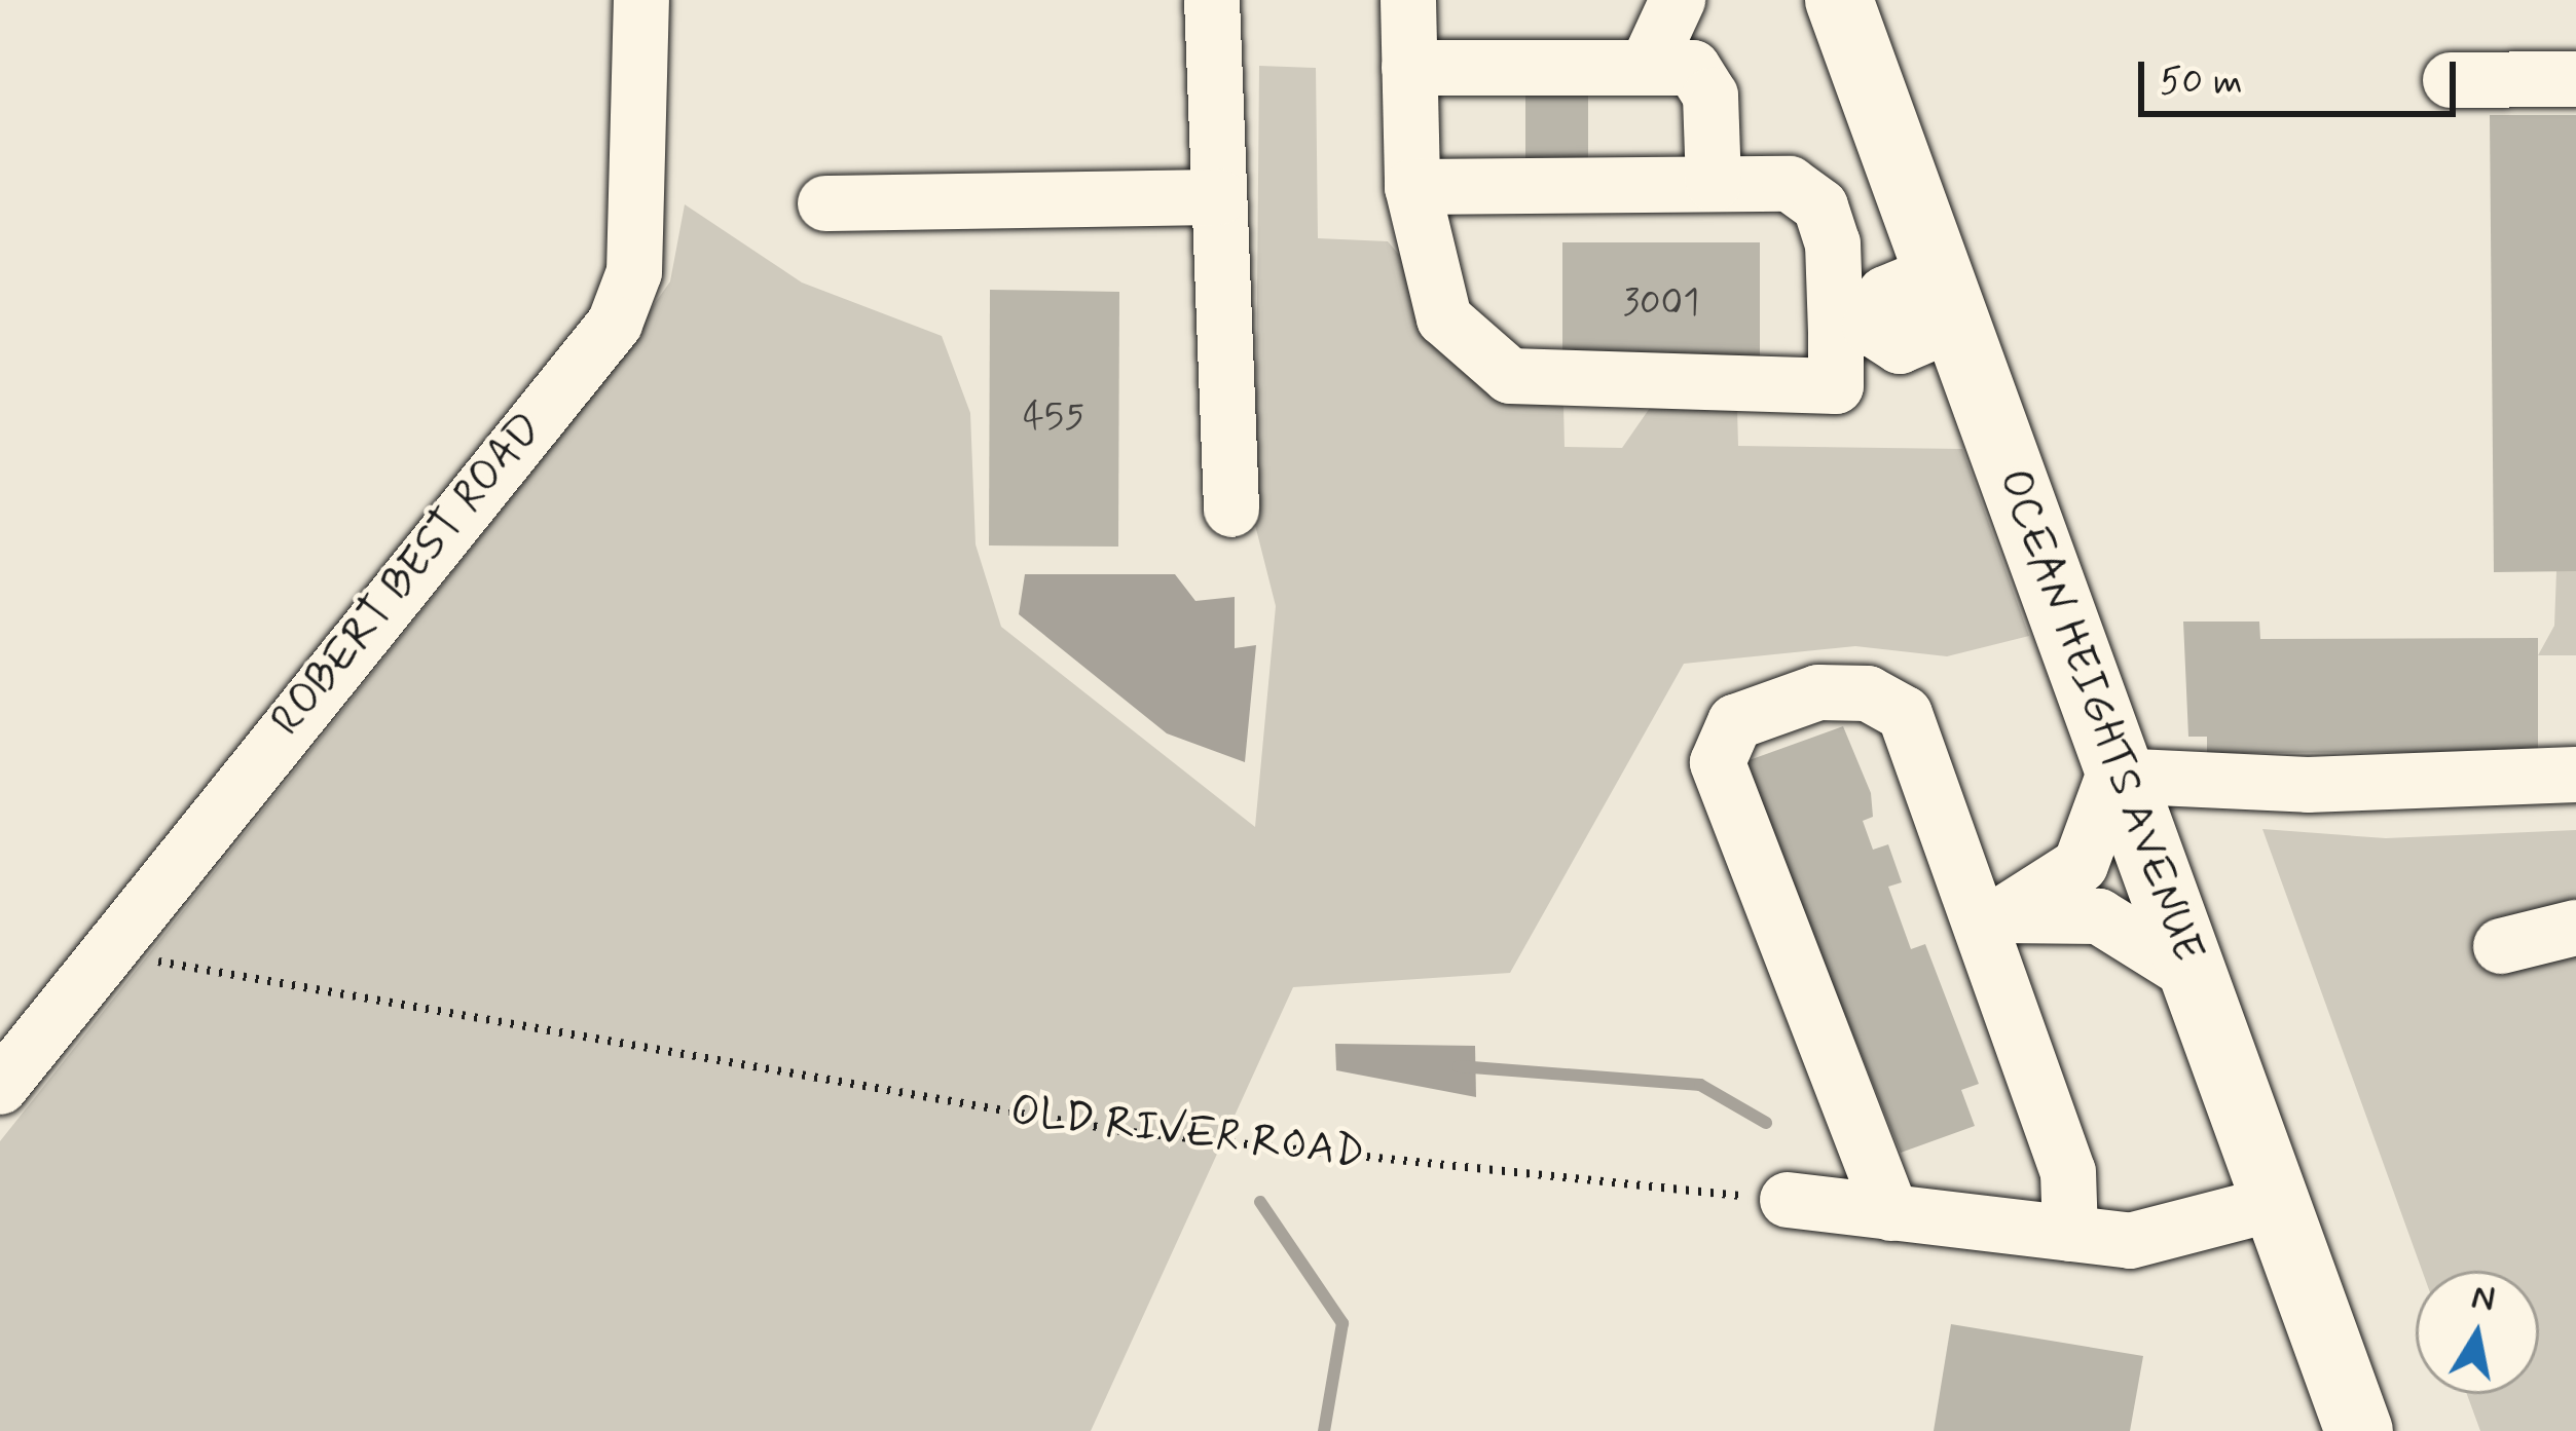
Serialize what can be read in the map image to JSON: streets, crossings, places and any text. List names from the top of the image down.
{
  "streets": {
    "main road": ["OCEAN HEIGHTS AVENUE"],
    "street": ["ROBERT BEST ROAD"],
    "path": ["OLD RIVER ROAD"]
  },
  "crossings": [
    ["ROBERT BEST ROAD", "OLD RIVER ROAD"]
  ],
  "house_numbers": ["3001", "455"],
  "scale_bar": "50 m",
  "north": "top"
}
